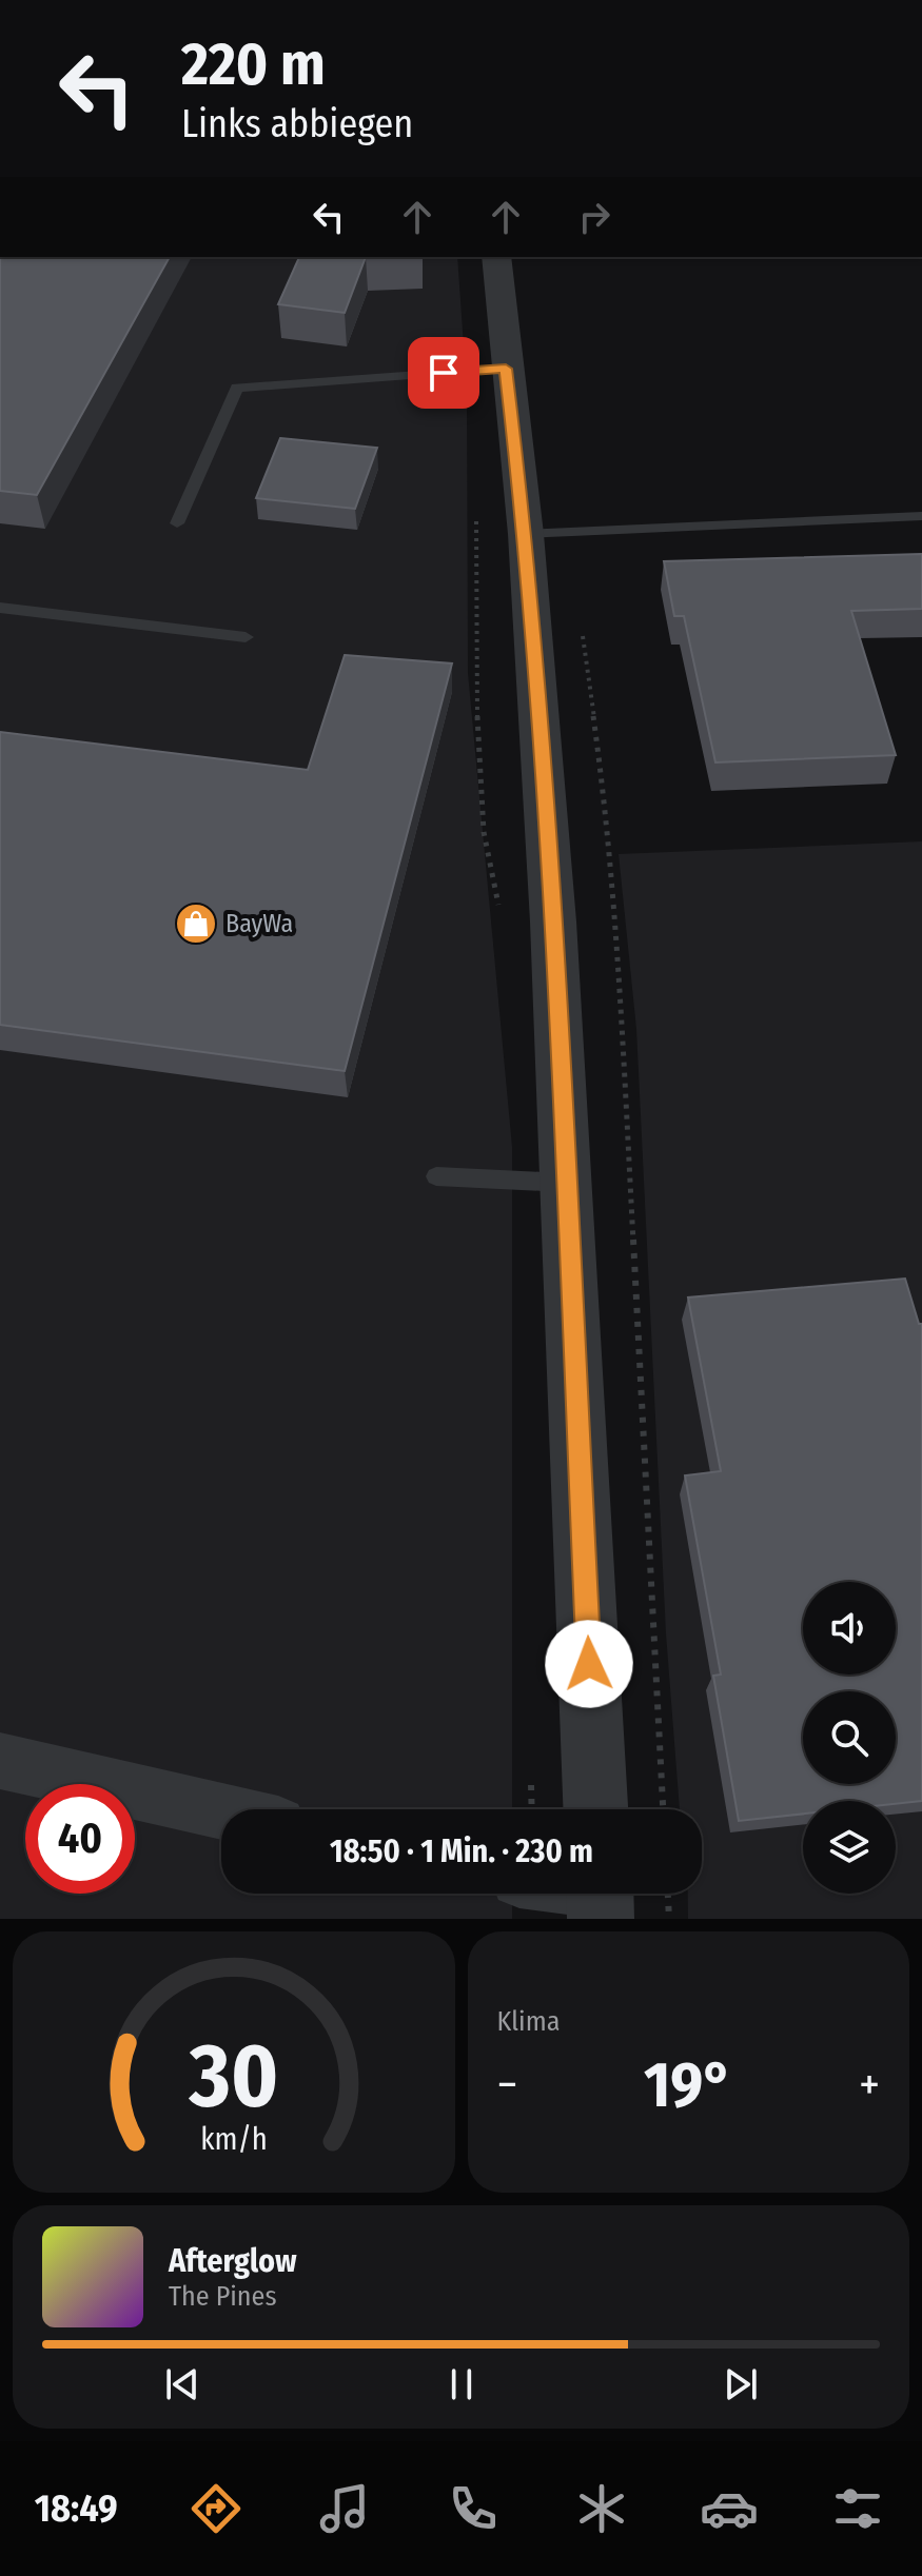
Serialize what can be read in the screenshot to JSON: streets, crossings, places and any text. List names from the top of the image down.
{
  "places": {
    "shop": ["BayWa"]
  },
  "page": {
    "turn": ["220 m", "Links abbiegen"],
    "limit": "40",
    "trip": "18:50 · 1 Min. · 230 m",
    "tile": "Klima",
    "heat": ["−", "19°", "+"],
    "song": ["Afterglow", "The Pines"],
    "tabs": "18:49",
    "gauge": ["30", "km/h"]
  }
}
